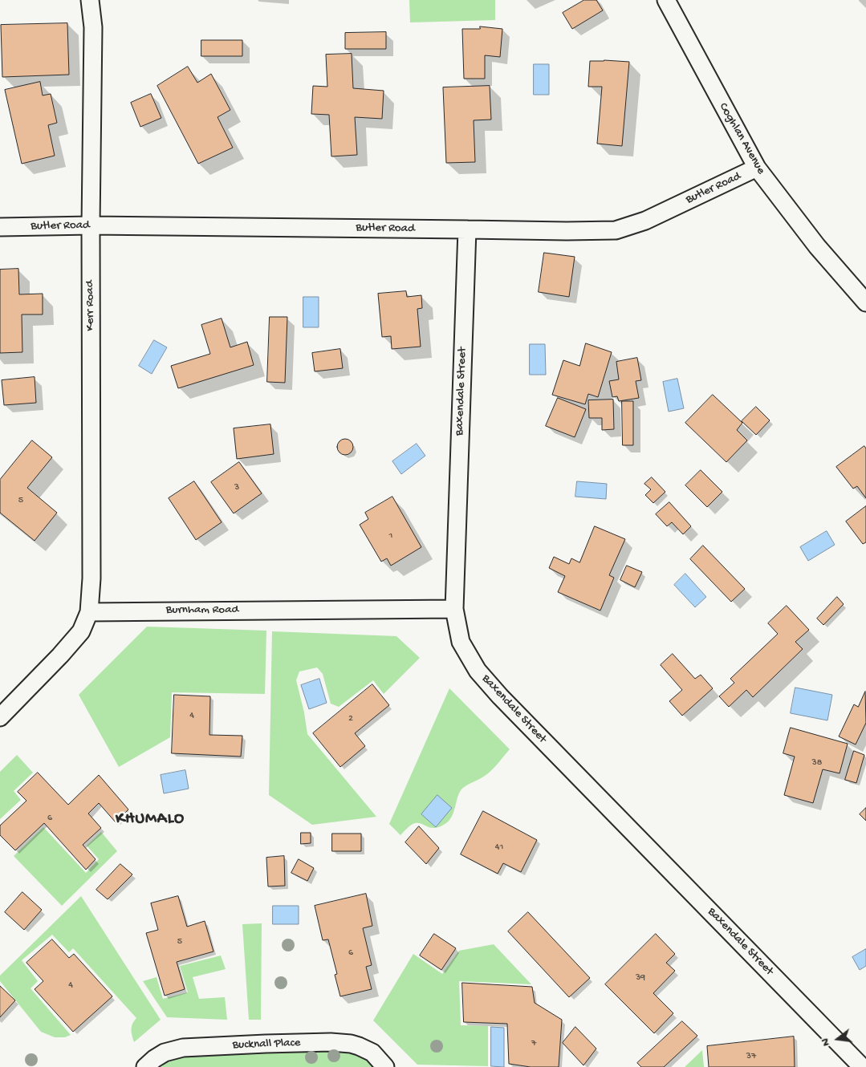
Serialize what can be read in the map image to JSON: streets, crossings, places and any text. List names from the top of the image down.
{
  "streets": {
    "street": [
      "Coghlan Avenue",
      "Butler Road",
      "Kerr Road",
      "Baxendale Street",
      "Burnham Road",
      "Bucknall Place"
    ]
  },
  "crossings": [
    ["Coghlan Avenue", "Butler Road"],
    ["Butler Road", "Kerr Road"],
    ["Butler Road", "Baxendale Street"],
    ["Kerr Road", "Burnham Road"],
    ["Baxendale Street", "Burnham Road"]
  ],
  "districts": ["KHUMALO"],
  "house_numbers": [
    "3",
    "5",
    "1",
    "4",
    "2",
    "38",
    "6",
    "41",
    "5",
    "6",
    "39",
    "4",
    "7",
    "37"
  ],
  "north": "left"
}
